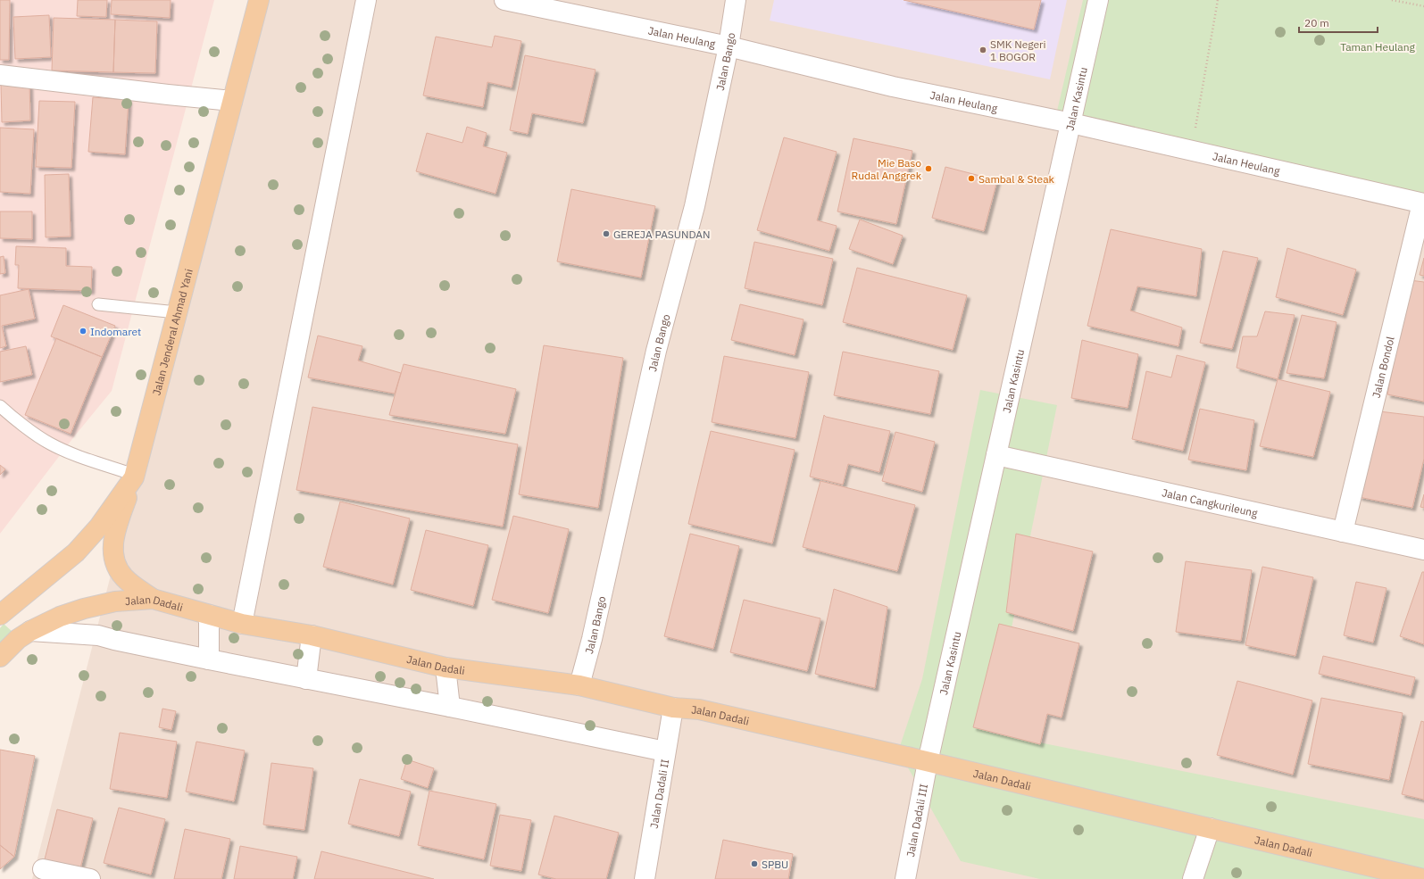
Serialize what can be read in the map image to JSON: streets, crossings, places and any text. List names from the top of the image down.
{
  "streets": {
    "main road": ["Jalan Jenderal Ahmad Yani", "Jalan Dadali"],
    "street": [
      "Jalan Heulang",
      "Jalan Bango",
      "Jalan Kasintu",
      "Jalan Bondol",
      "Jalan Cangkurileung",
      "Jalan Dadali II",
      "Jalan Dadali III"
    ]
  },
  "crossings": [
    ["Jalan Heulang", "Jalan Bango"],
    ["Jalan Heulang", "Jalan Kasintu"],
    ["Jalan Heulang", "Jalan Bondol"],
    ["Jalan Bango", "Jalan Dadali"],
    ["Jalan Kasintu", "Jalan Cangkurileung"],
    ["Jalan Kasintu", "Jalan Dadali"],
    ["Jalan Kasintu", "Jalan Dadali III"],
    ["Jalan Bondol", "Jalan Cangkurileung"],
    ["Jalan Dadali", "Jalan Dadali II"],
    ["Jalan Dadali", "Jalan Dadali III"]
  ],
  "parks": ["Taman Heulang"],
  "places": [
    "SMK Negeri 1 BOGOR",
    "Mie Baso Rudal Anggrek",
    "Sambal & Steak",
    "GEREJA PASUNDAN",
    "Indomaret",
    "SPBU"
  ],
  "scale_bar": "20 m"
}
